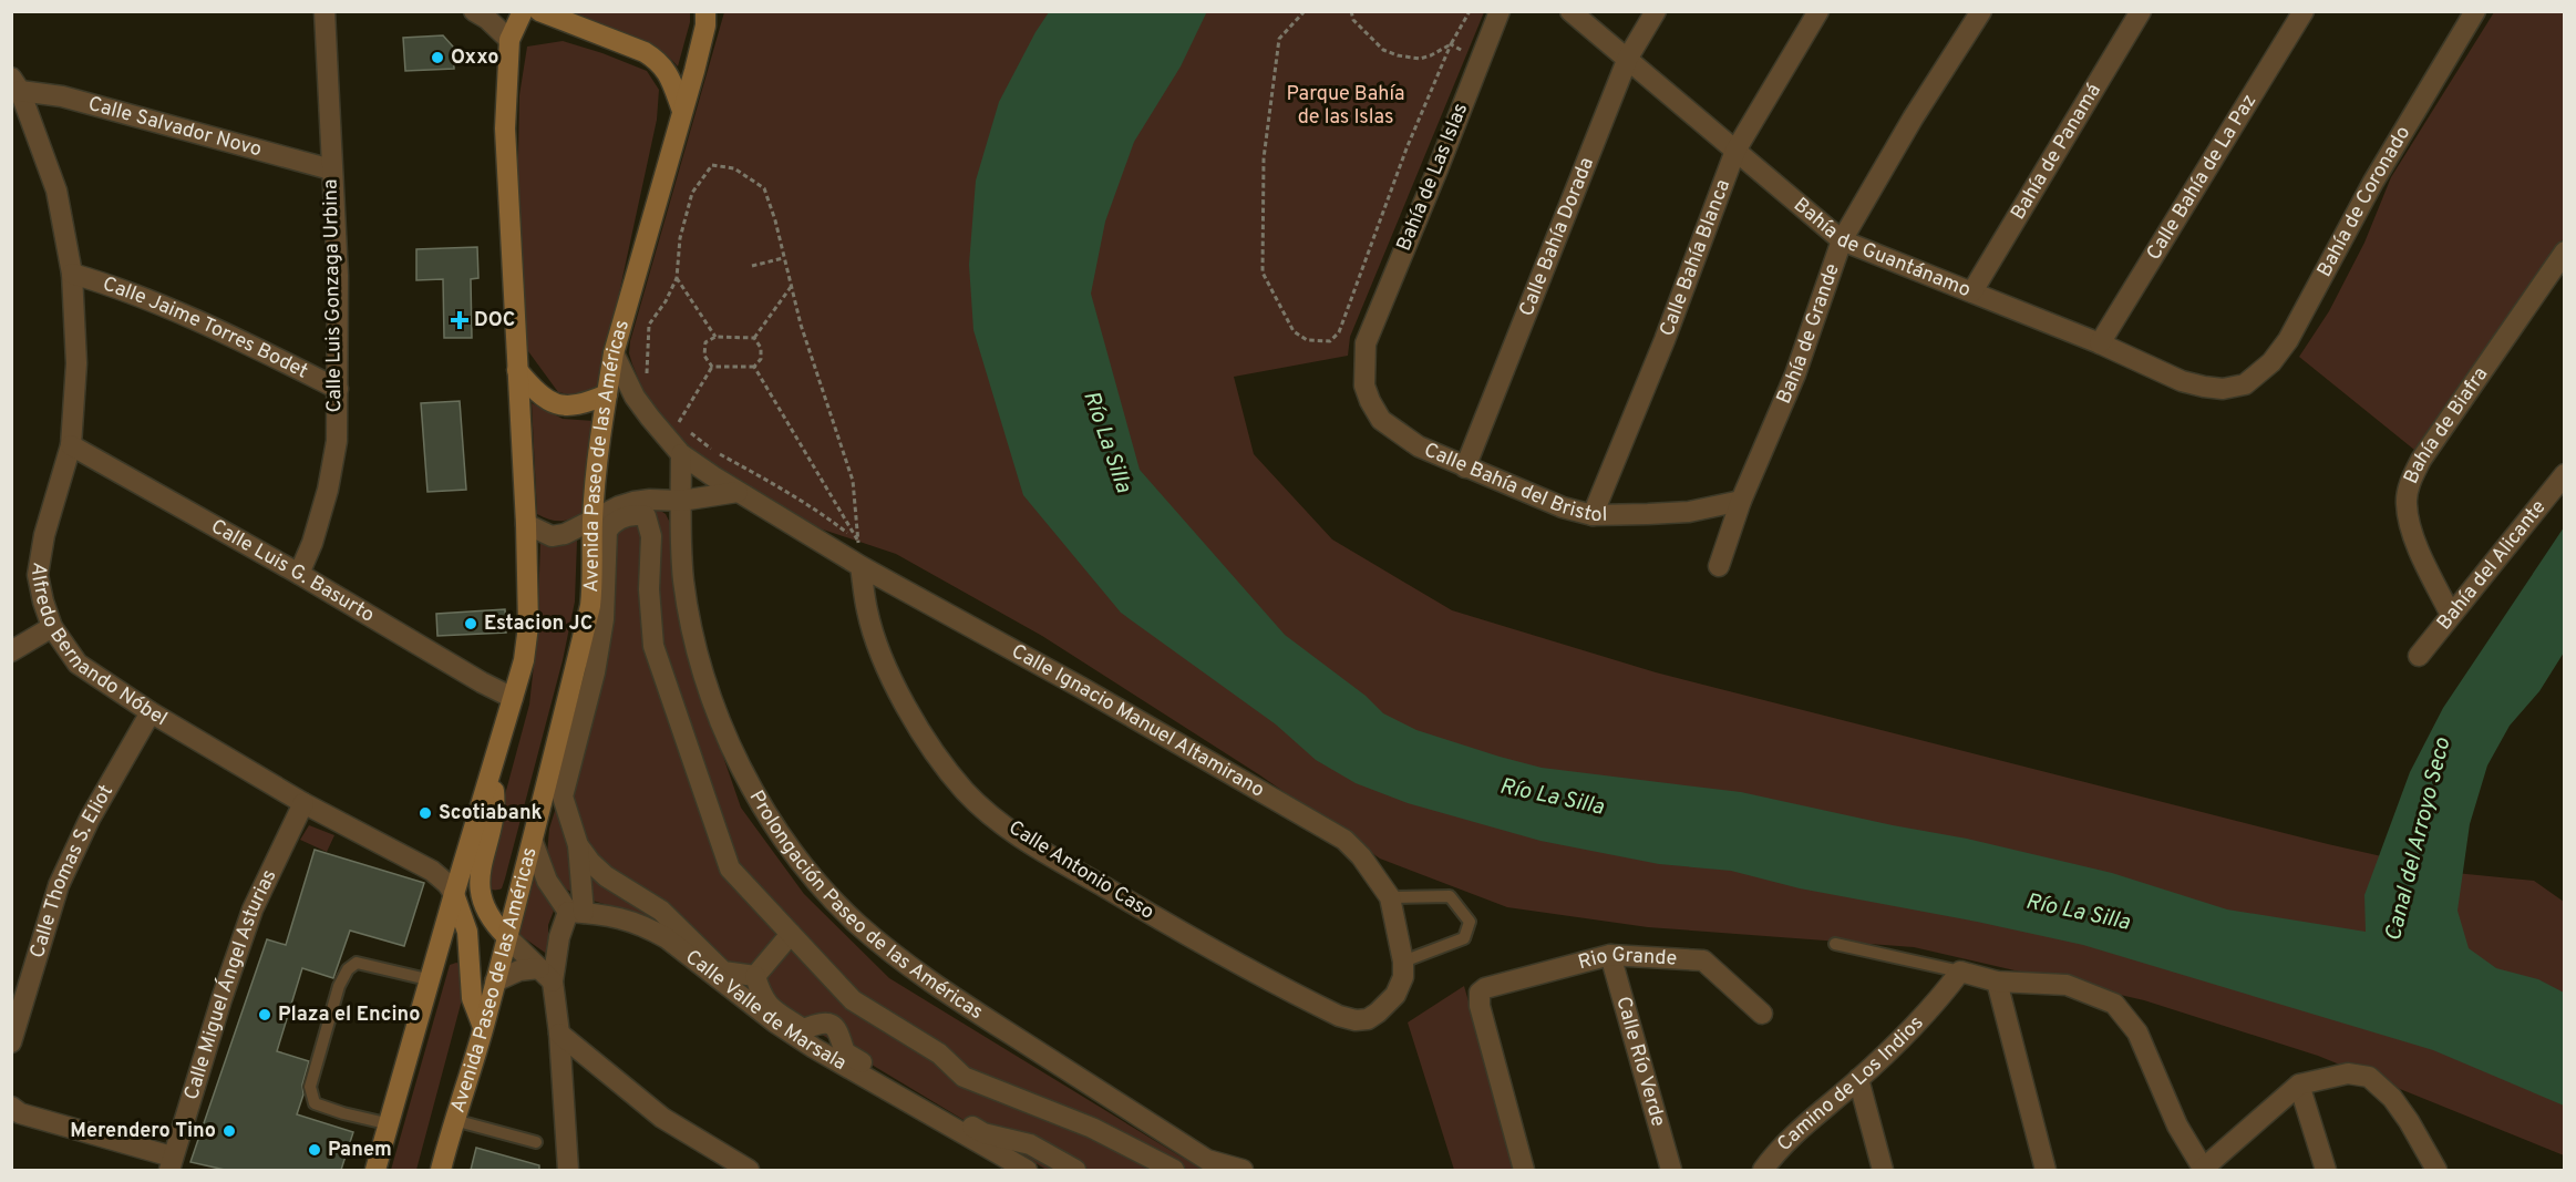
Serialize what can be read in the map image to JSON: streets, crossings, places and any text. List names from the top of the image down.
{
  "streets": {
    "main road": ["Avenida Paseo de las Américas"],
    "street": [
      "Calle Salvador Novo",
      "Bahía de Panamá",
      "Bahía de Las Islas",
      "Calle Bahía de La Paz",
      "Bahía de Coronado",
      "Calle Bahía Dorada",
      "Bahía de Guantánamo",
      "Calle Bahía Blanca",
      "Calle Luis Gonzaga Urbina",
      "Calle Jaime Torres Bodet",
      "Bahía de Grande",
      "Bahía de Biafra",
      "Calle Bahía del Bristol",
      "Bahía del Alicante",
      "Calle Luis G. Basurto",
      "Alfredo Bernando Nóbel",
      "Calle Ignacio Manuel Altamirano",
      "Calle Antonio Caso",
      "Calle Thomas S. Eliot",
      "Prolongación Paseo de las Américas",
      "Rio Grande",
      "Calle Miguel Ángel Asturias",
      "Calle Valle de Marsala",
      "Calle Río Verde",
      "Camino de Los Indios"
    ]
  },
  "crossings": [
    ["Calle Salvador Novo", "Calle Luis Gonzaga Urbina"],
    ["Calle Salvador Novo", "Alfredo Bernando Nóbel"],
    ["Bahía de Panamá", "Bahía de Guantánamo"],
    ["Bahía de Las Islas", "Calle Bahía del Bristol"],
    ["Calle Bahía de La Paz", "Bahía de Guantánamo"],
    ["Bahía de Coronado", "Bahía de Guantánamo"],
    ["Calle Bahía Dorada", "Bahía de Guantánamo"],
    ["Calle Bahía Dorada", "Calle Bahía del Bristol"],
    ["Bahía de Guantánamo", "Calle Bahía Blanca"],
    ["Bahía de Guantánamo", "Bahía de Grande"],
    ["Calle Bahía Blanca", "Calle Bahía del Bristol"],
    ["Calle Luis Gonzaga Urbina", "Calle Jaime Torres Bodet"],
    ["Calle Luis Gonzaga Urbina", "Calle Luis G. Basurto"],
    ["Calle Jaime Torres Bodet", "Alfredo Bernando Nóbel"],
    ["Bahía de Grande", "Calle Bahía del Bristol"],
    ["Bahía de Biafra", "Bahía del Alicante"],
    ["Avenida Paseo de las Américas", "Calle Ignacio Manuel Altamirano"],
    ["Calle Luis G. Basurto", "Alfredo Bernando Nóbel"],
    ["Alfredo Bernando Nóbel", "Calle Thomas S. Eliot"],
    ["Alfredo Bernando Nóbel", "Calle Miguel Ángel Asturias"],
    ["Calle Ignacio Manuel Altamirano", "Calle Antonio Caso"],
    ["Calle Ignacio Manuel Altamirano", "Prolongación Paseo de las Américas"],
    ["Rio Grande", "Calle Río Verde"]
  ],
  "water": ["Río La Silla", "Canal del Arroyo Seco"],
  "parks": ["Parque Bahía de las Islas"],
  "places": {
    "other": [
      "Oxxo",
      "Estacion JC",
      "Scotiabank",
      "Plaza el Encino",
      "Merendero Tino",
      "Panem"
    ],
    "health": ["DOC"]
  }
}
